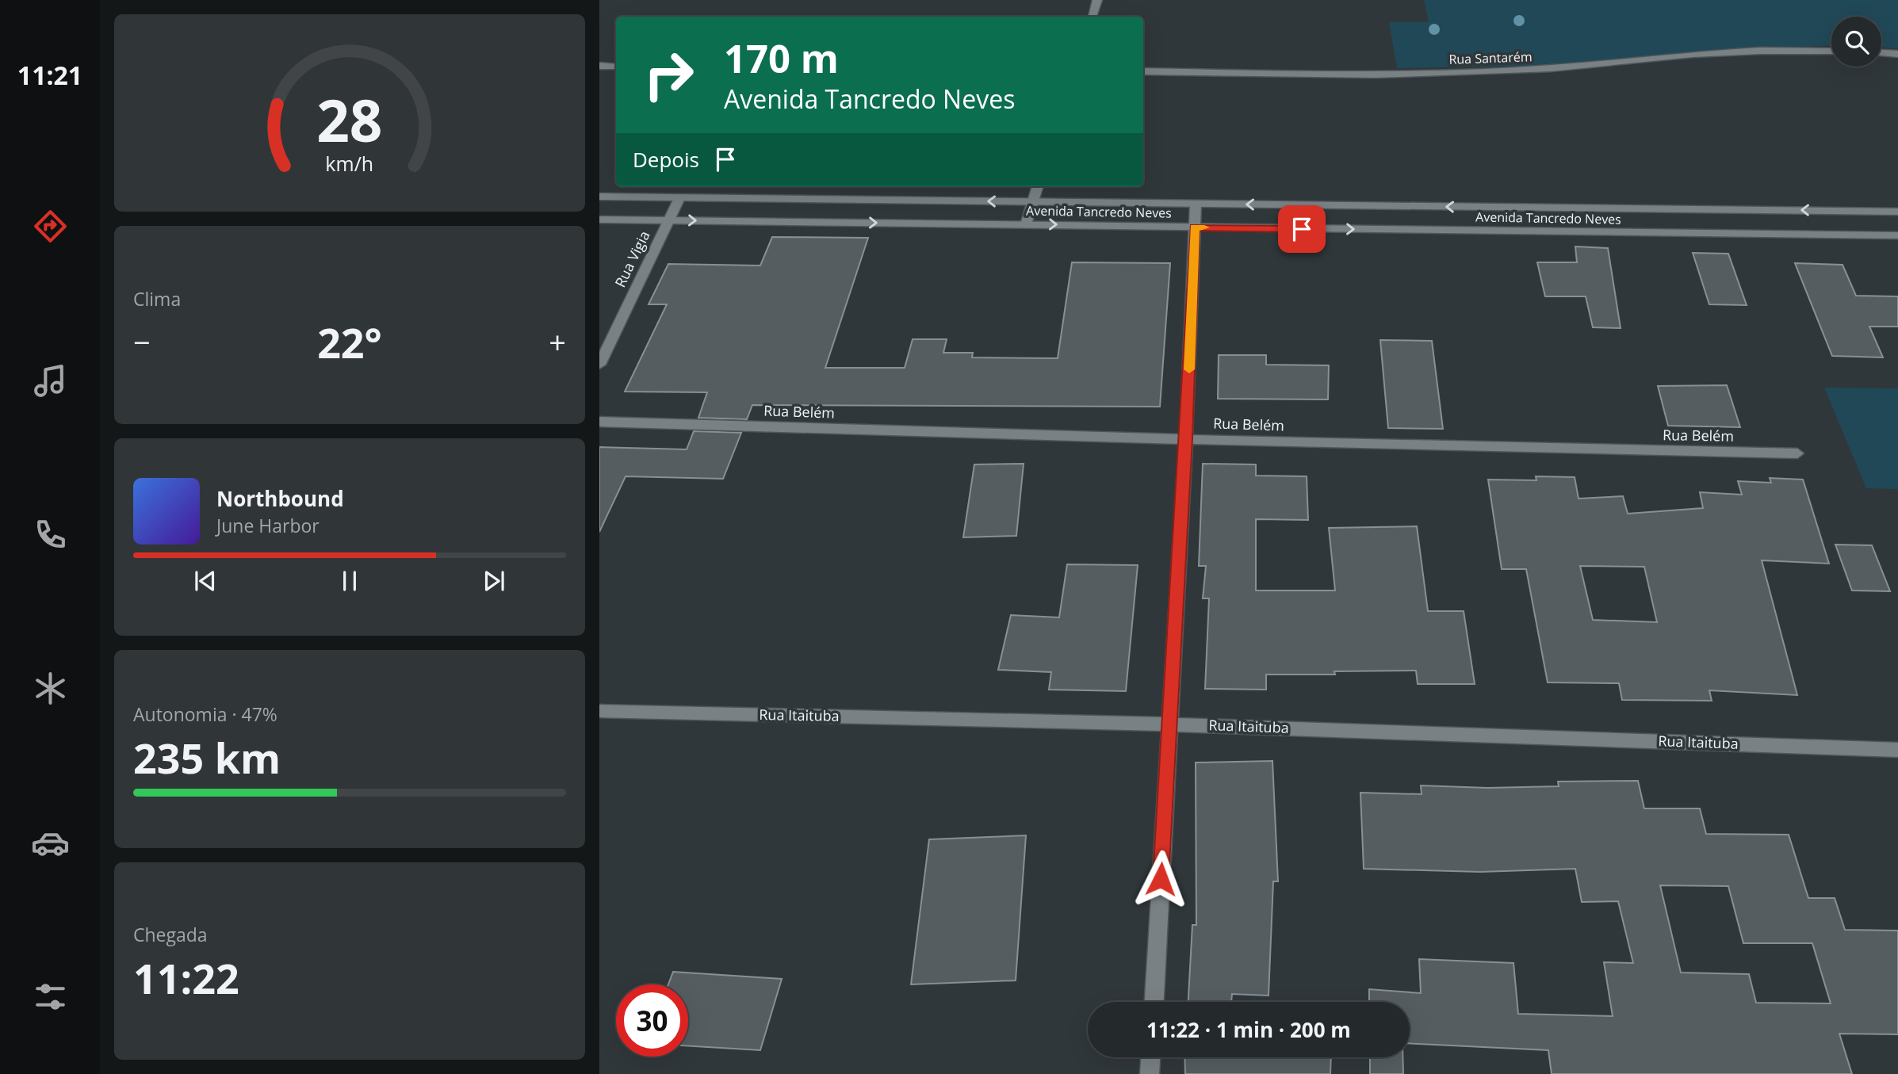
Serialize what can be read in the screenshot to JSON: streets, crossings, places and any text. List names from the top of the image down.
{
  "streets": {
    "street": [
      "Rua Santarém",
      "Avenida Tancredo Neves",
      "Rua Vigia",
      "Rua Belém",
      "Rua Itaituba"
    ]
  },
  "crossings": [
    ["Avenida Tancredo Neves", "Rua Vigia"]
  ],
  "page": {
    "tabs": "11:21",
    "turn": ["170 m", "Avenida Tancredo Neves"],
    "then": "Depois",
    "tile": [
      "Clima",
      ["Autonomia · 47%", "235 km"],
      ["Chegada", "11:22"]
    ],
    "heat": ["−", "22°", "+"],
    "song": ["Northbound", "June Harbor"],
    "limit": "30",
    "trip": "11:22 · 1 min · 200 m",
    "gauge": ["28", "km/h"]
  }
}
